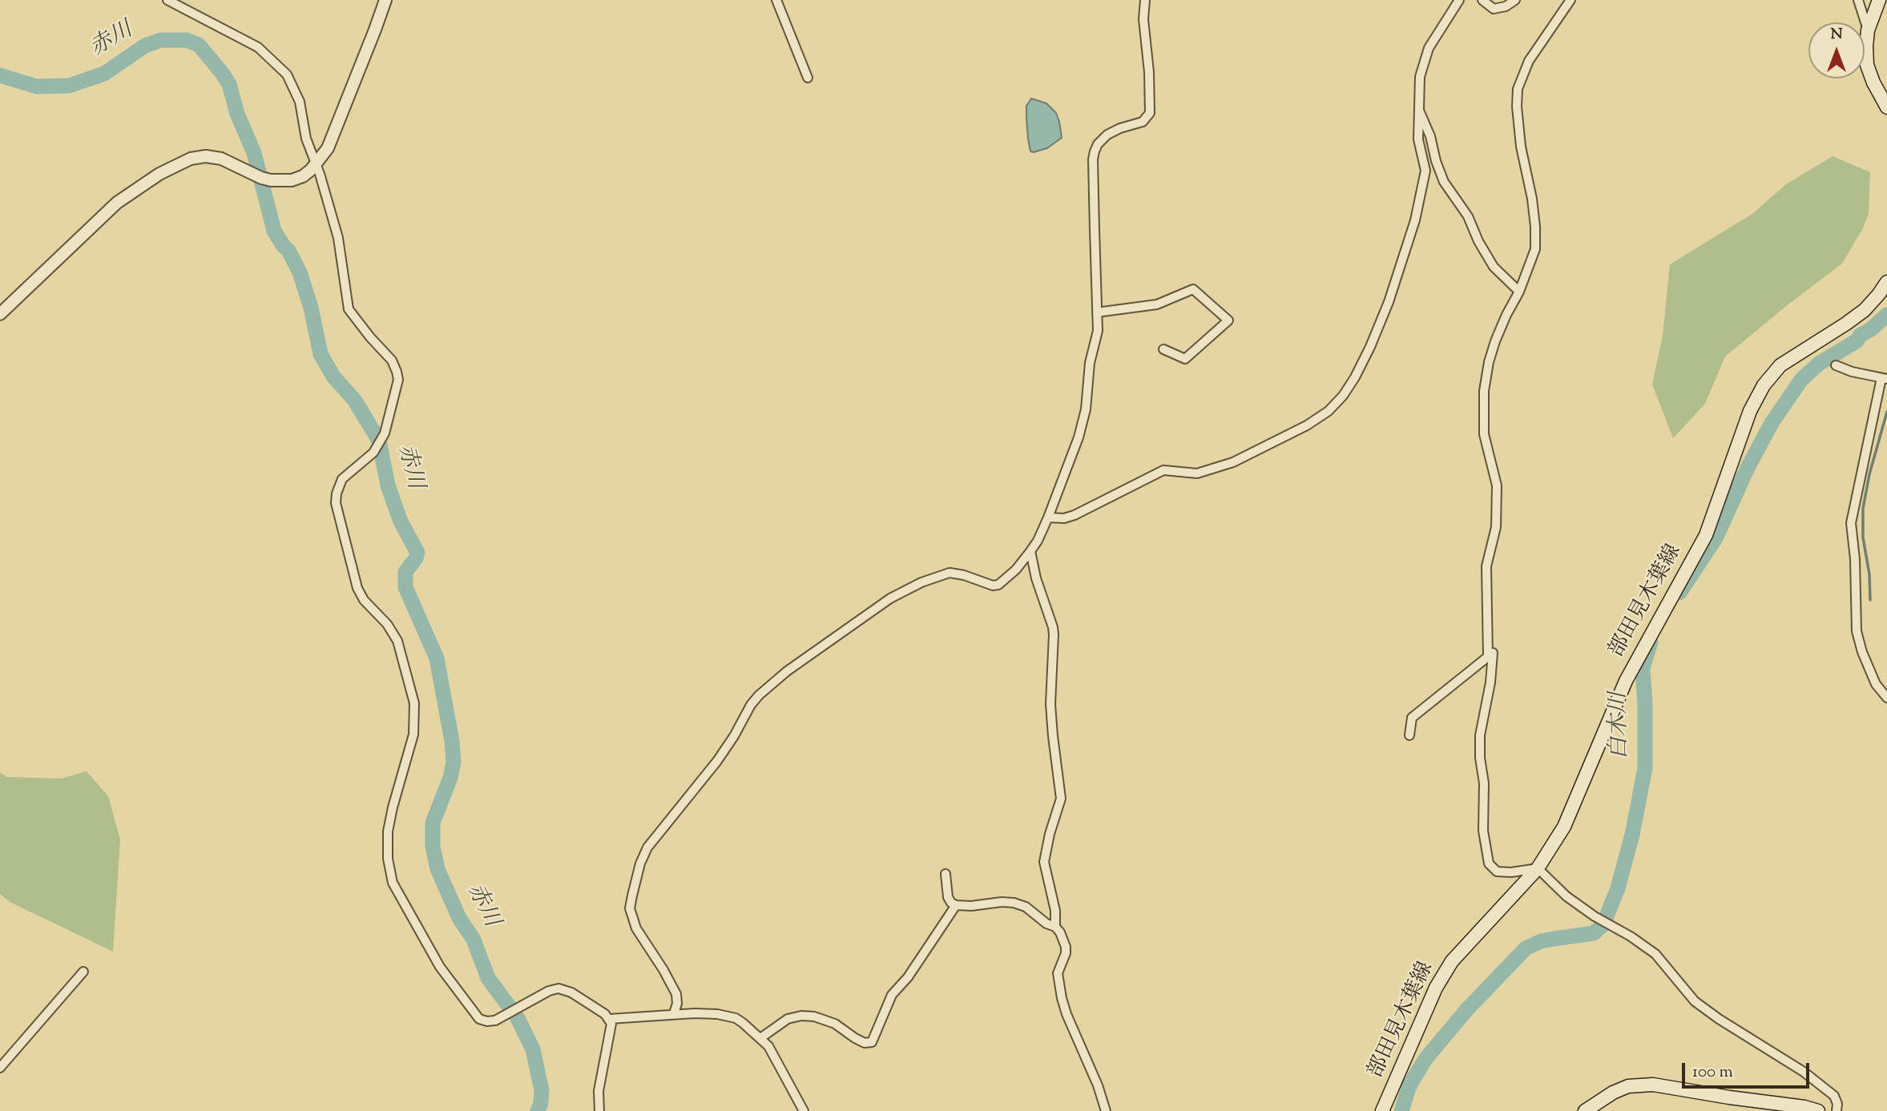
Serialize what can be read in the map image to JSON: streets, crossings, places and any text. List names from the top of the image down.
{
  "streets": {
    "main road": ["部田見木葉線"]
  },
  "water": ["赤川", "白木川"],
  "scale_bar": "100 m",
  "north": "top"
}
